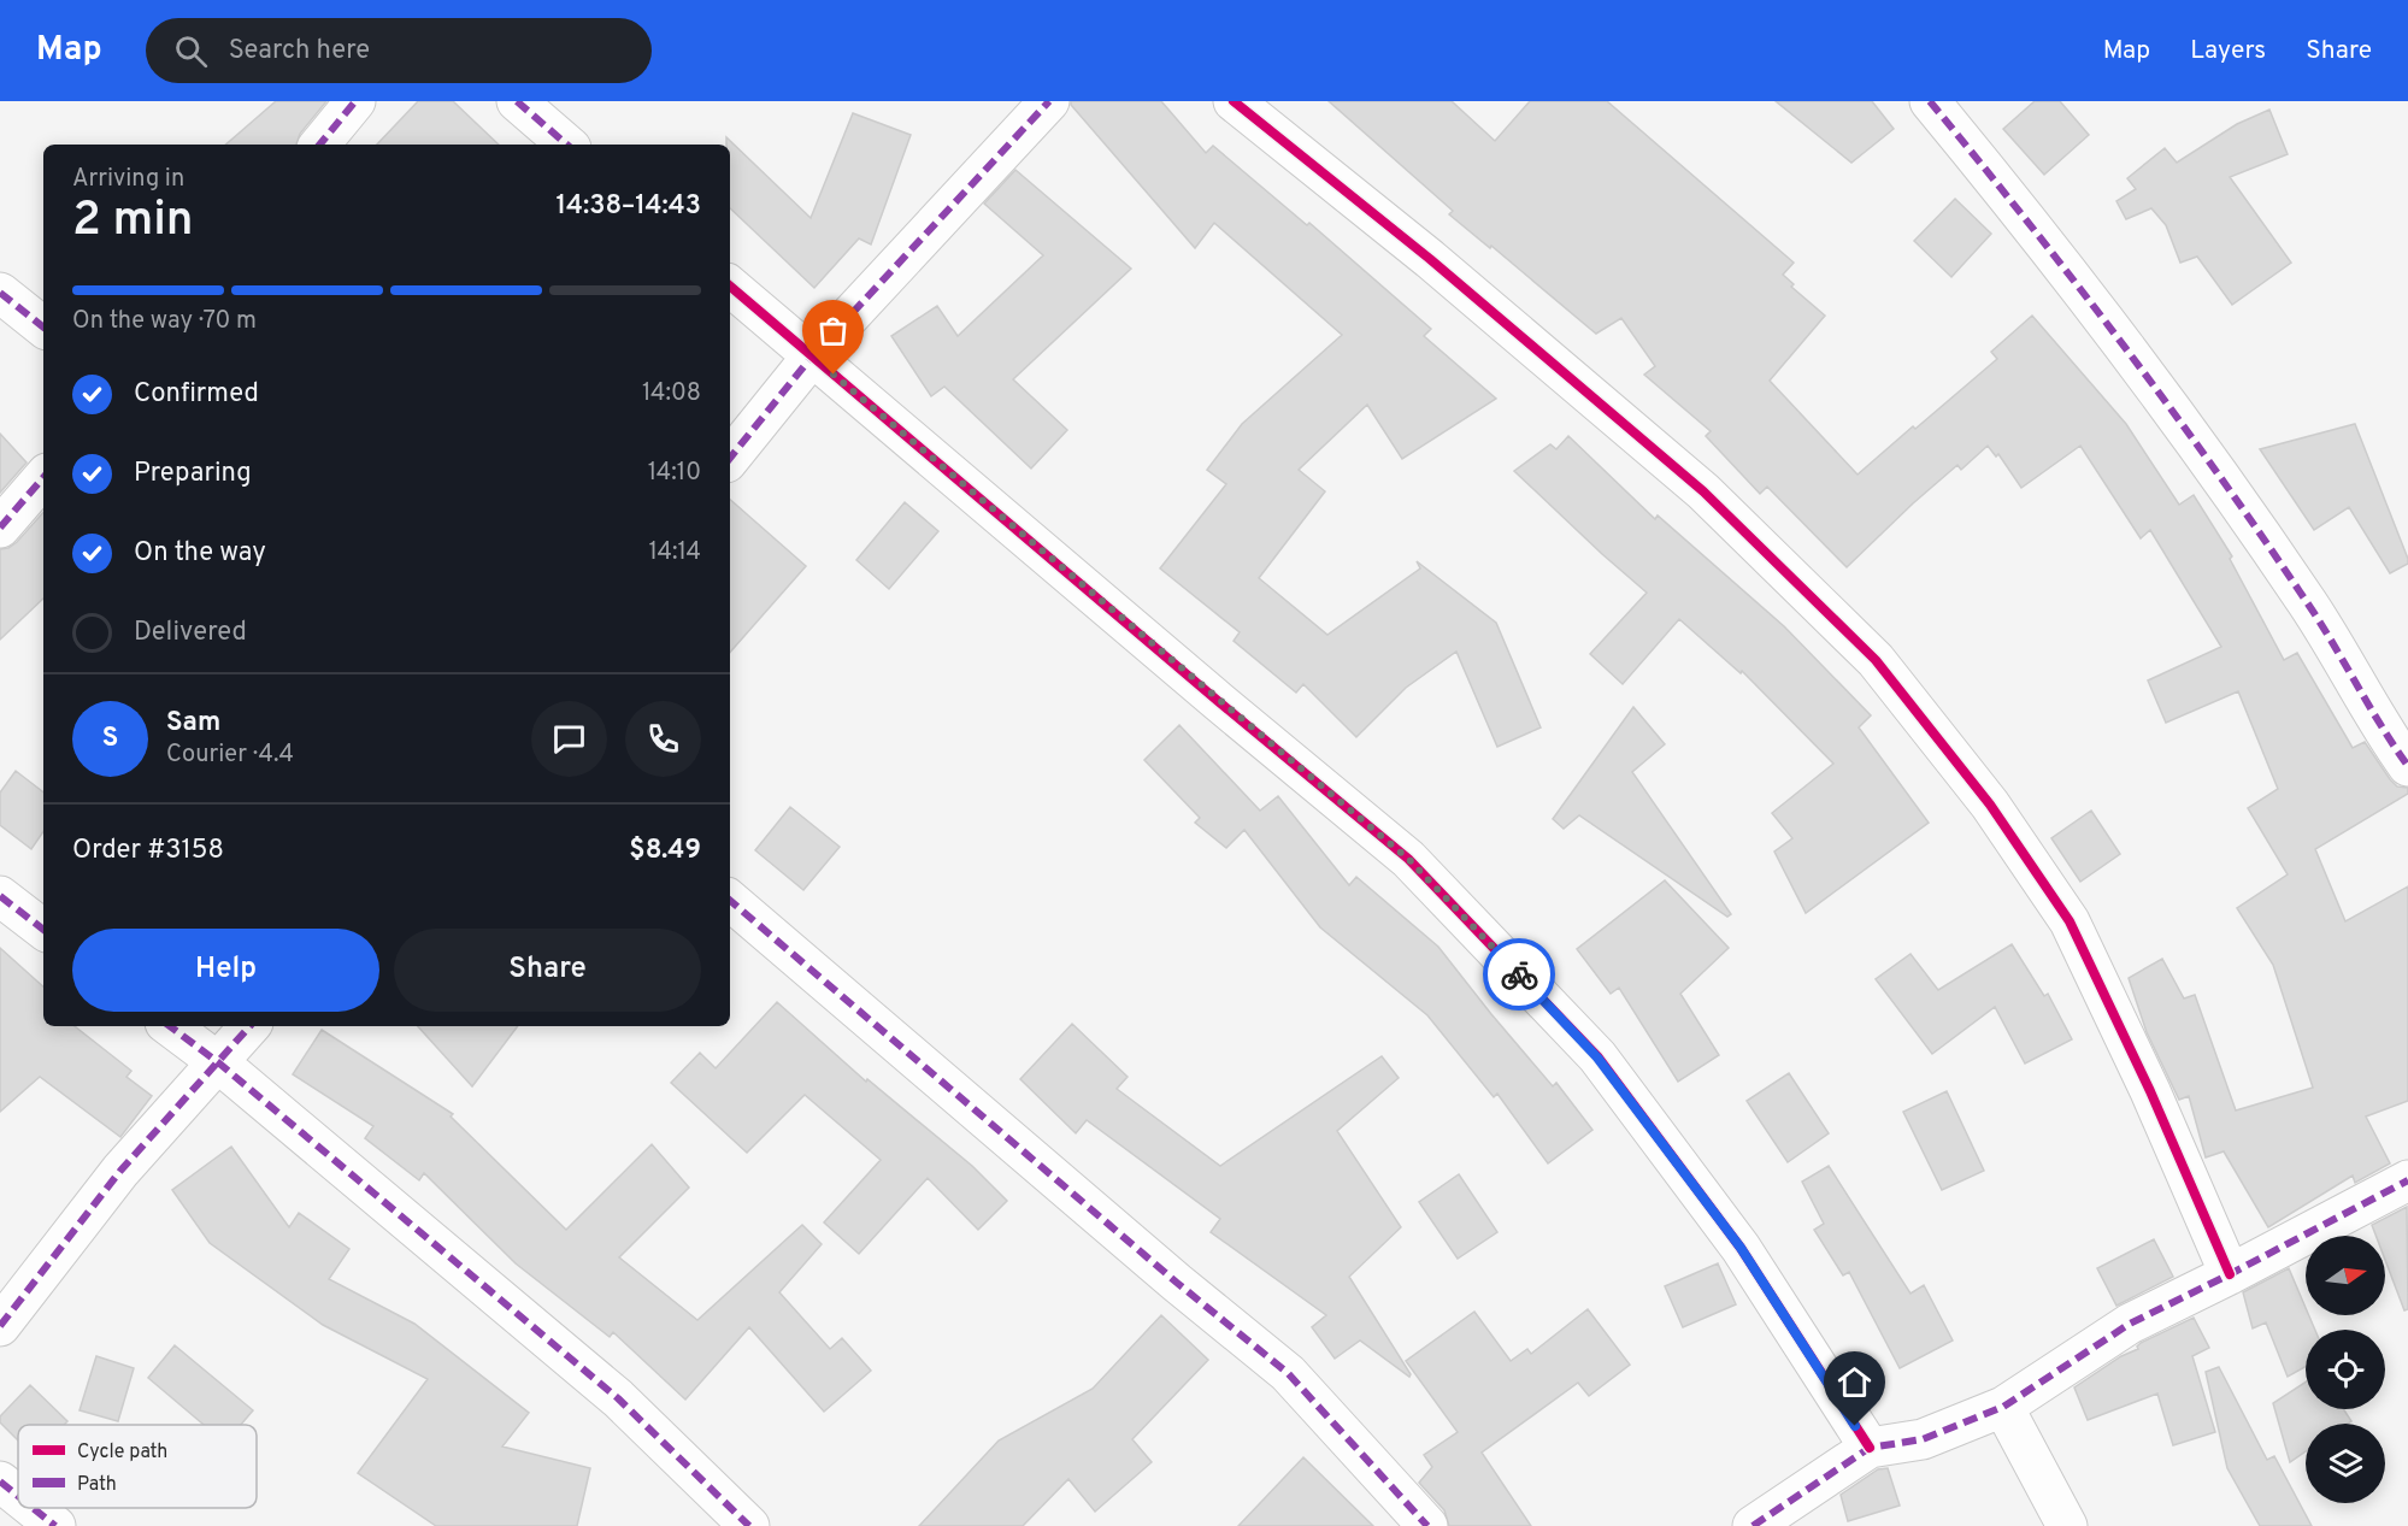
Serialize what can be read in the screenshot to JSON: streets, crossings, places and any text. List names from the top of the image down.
{
  "legend": ["Cycle path", "Path"],
  "north": "right",
  "page": {
    "header": "Map",
    "search": "Search here",
    "nav": ["Map", "Layers", "Share"],
    "heading": ["2 min", "Arriving in", "14:38–14:43"],
    "panel": [
      "Sam",
      "Courier · 4.4",
      "Order #3158",
      "$8.49"
    ],
    "bar": "On the way · 70 m",
    "list": [
      ["Confirmed", "14:08"],
      ["Preparing", "14:10"],
      ["On the way", "14:14"],
      "Delivered"
    ],
    "round": "S",
    "buttons": ["Help", "Share"]
  }
}
